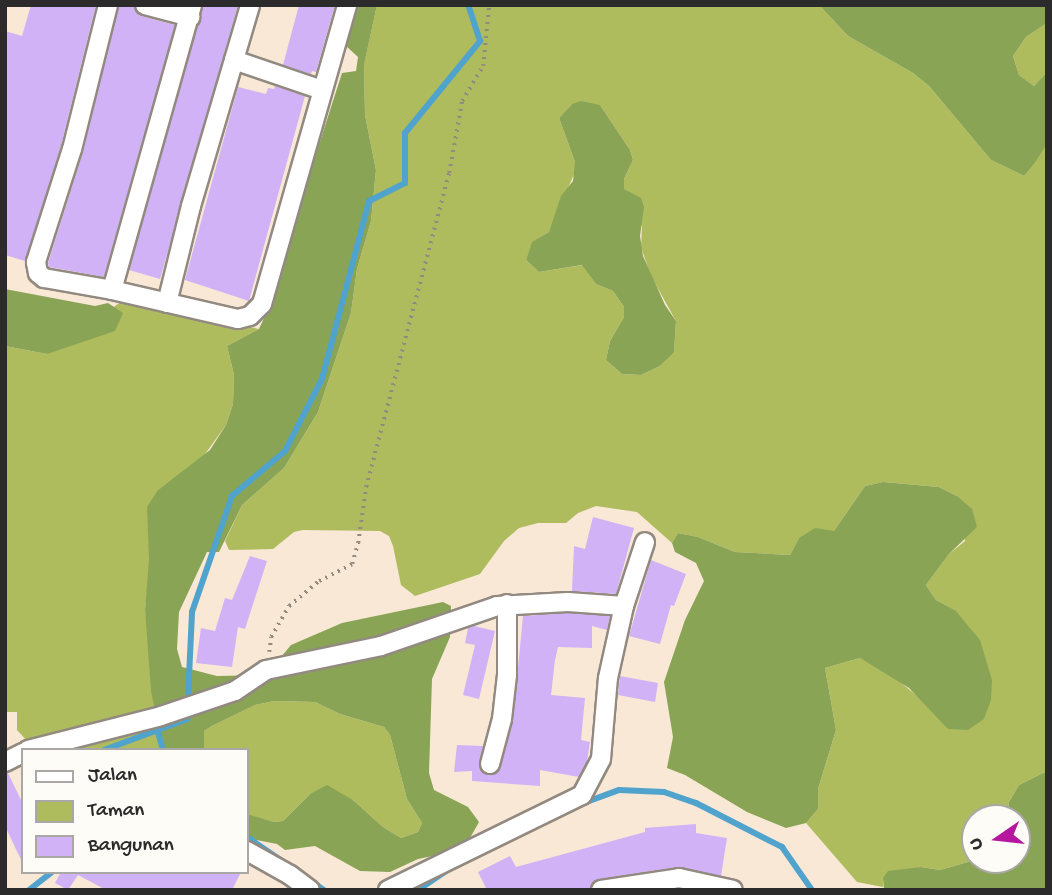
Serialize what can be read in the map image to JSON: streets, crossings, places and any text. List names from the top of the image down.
{
  "legend": ["Jalan", "Taman", "Bangunan"],
  "north": "left"
}
